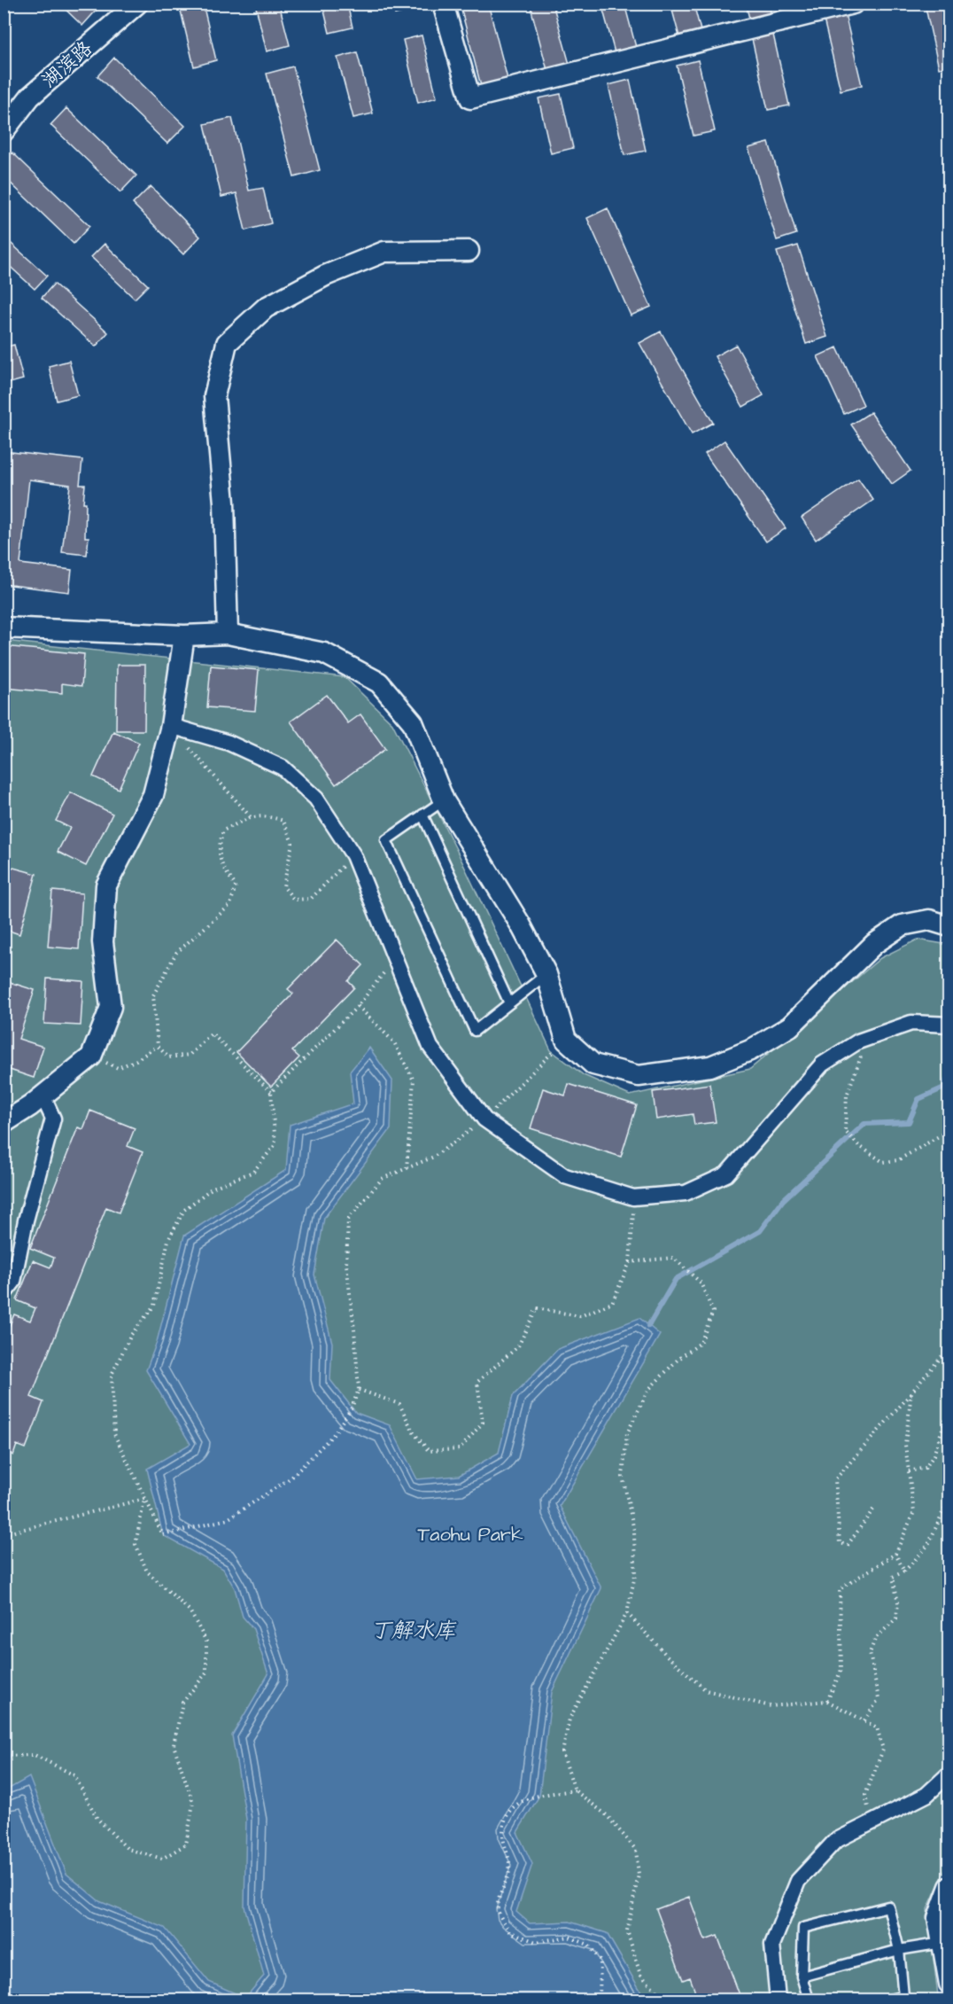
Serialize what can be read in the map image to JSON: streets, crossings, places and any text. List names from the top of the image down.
{
  "streets": {
    "street": ["湖滨路"]
  },
  "water": ["丁解水库"],
  "parks": ["Taohu Park"]
}
